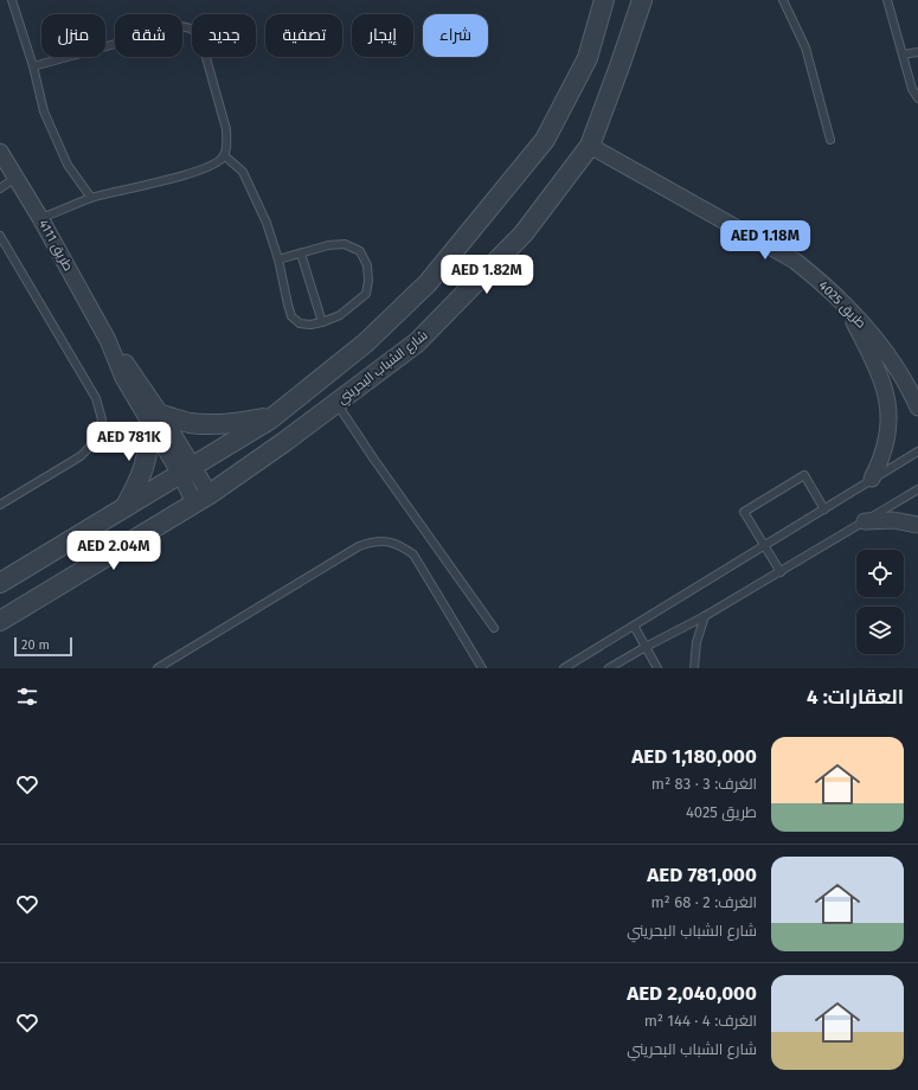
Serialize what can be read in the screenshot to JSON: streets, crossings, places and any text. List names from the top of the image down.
{
  "streets": {
    "street": ["طريق 4111", "طريق 4025", "شارع الشباب البحريني"]
  },
  "crossings": [
    ["طريق 4111", "شارع الشباب البحريني"],
    ["طريق 4025", "شارع الشباب البحريني"]
  ],
  "scale_bar": "20 m",
  "page": {
    "chip": [
      "شراء",
      "إيجار",
      "تصفية",
      "جديد",
      "شقة",
      "منزل"
    ],
    "price": [
      "AED 1.18M",
      "AED 1.82M",
      "AED 781K",
      "AED 2.04M"
    ],
    "scale": "20 m",
    "heading": "العقارات: 4",
    "list": [
      {
        "name": "AED 1,180,000",
        "note": "الغرف: 3 · 83 m² · طريق 4025"
      },
      {
        "name": "AED 781,000",
        "note": "الغرف: 2 · 68 m² · شارع الشباب البحريني"
      },
      {
        "name": "AED 2,040,000",
        "note": "الغرف: 4 · 144 m² · شارع الشباب البحريني"
      }
    ]
  }
}
